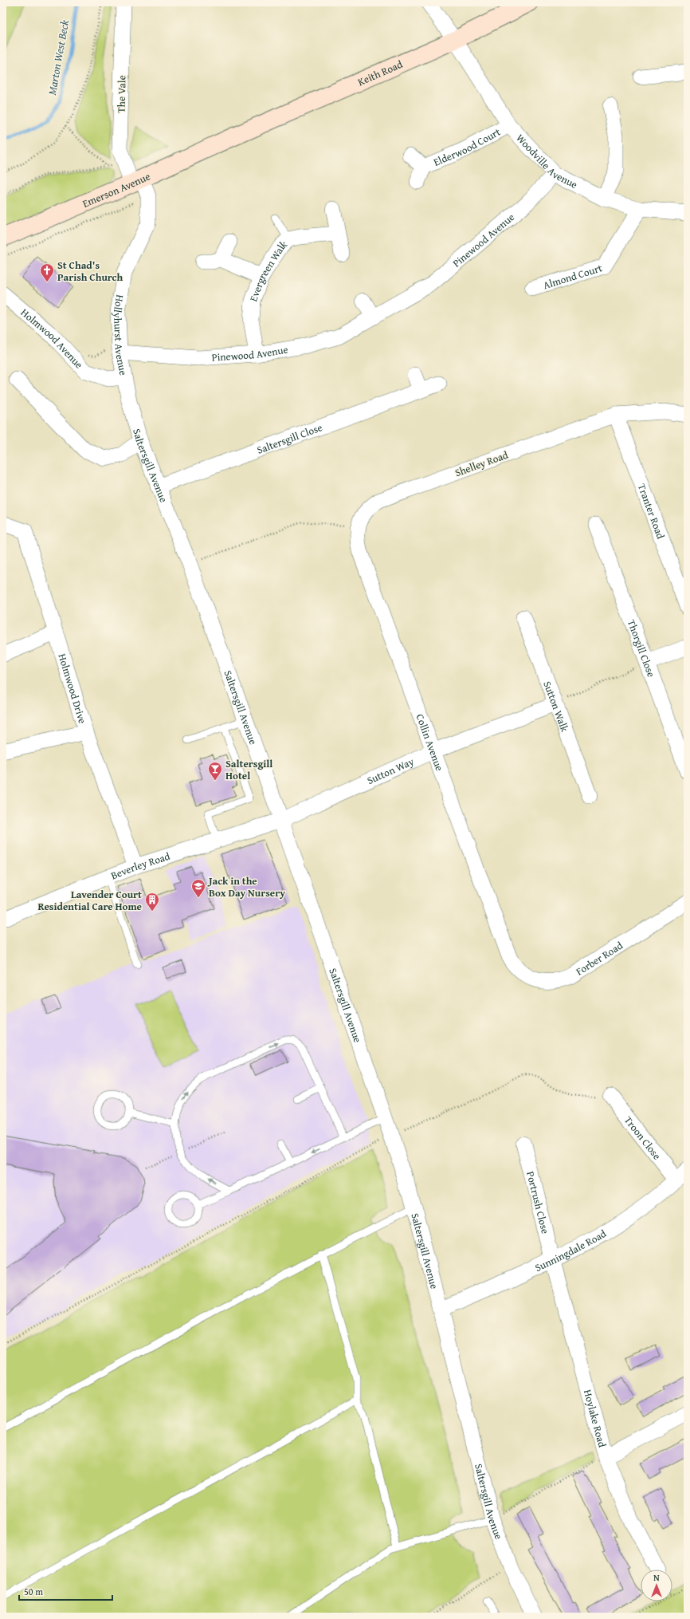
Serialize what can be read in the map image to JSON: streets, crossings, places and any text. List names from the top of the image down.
{
  "streets": {
    "street": [
      "Keith Road",
      "The Vale",
      "Elderwood Court",
      "Woodville Avenue",
      "Emerson Avenue",
      "Pinewood Avenue",
      "Evergreen Walk",
      "Almond Court",
      "Hollyhurst Avenue",
      "Holmwood Avenue",
      "Saltersgill Close",
      "Shelley Road",
      "Saltersgill Avenue",
      "Tranter Road",
      "Thorgill Close",
      "Holmwood Drive",
      "Sutton Walk",
      "Collin Avenue",
      "Sutton Way",
      "Beverley Road",
      "Forber Road",
      "Troon Close",
      "Portrush Close",
      "Sunningdale Road",
      "Hoylake Road"
    ]
  },
  "crossings": [
    ["Keith Road", "Woodville Avenue"],
    ["Keith Road", "Emerson Avenue"],
    ["The Vale", "Emerson Avenue"],
    ["The Vale", "Hollyhurst Avenue"],
    ["Elderwood Court", "Woodville Avenue"],
    ["Woodville Avenue", "Pinewood Avenue"],
    ["Woodville Avenue", "Almond Court"],
    ["Emerson Avenue", "Hollyhurst Avenue"],
    ["Pinewood Avenue", "Evergreen Walk"],
    ["Pinewood Avenue", "Hollyhurst Avenue"],
    ["Hollyhurst Avenue", "Holmwood Avenue"],
    ["Hollyhurst Avenue", "Saltersgill Avenue"],
    ["Saltersgill Close", "Saltersgill Avenue"],
    ["Shelley Road", "Tranter Road"],
    ["Shelley Road", "Collin Avenue"],
    ["Saltersgill Avenue", "Sutton Way"],
    ["Saltersgill Avenue", "Beverley Road"],
    ["Saltersgill Avenue", "Sunningdale Road"],
    ["Holmwood Drive", "Beverley Road"],
    ["Sutton Walk", "Sutton Way"],
    ["Collin Avenue", "Sutton Way"],
    ["Collin Avenue", "Forber Road"],
    ["Sutton Way", "Beverley Road"],
    ["Troon Close", "Sunningdale Road"],
    ["Portrush Close", "Sunningdale Road"],
    ["Portrush Close", "Hoylake Road"],
    ["Sunningdale Road", "Hoylake Road"]
  ],
  "water": ["Marton West Beck"],
  "places": {
    "church": ["St Chad's Parish Church"],
    "bar": ["Saltersgill Hotel"],
    "school or university": ["Jack in the Box Day Nursery"],
    "building": ["Lavender Court Residential Care Home"]
  },
  "scale_bar": "50 m",
  "north": "top"
}
